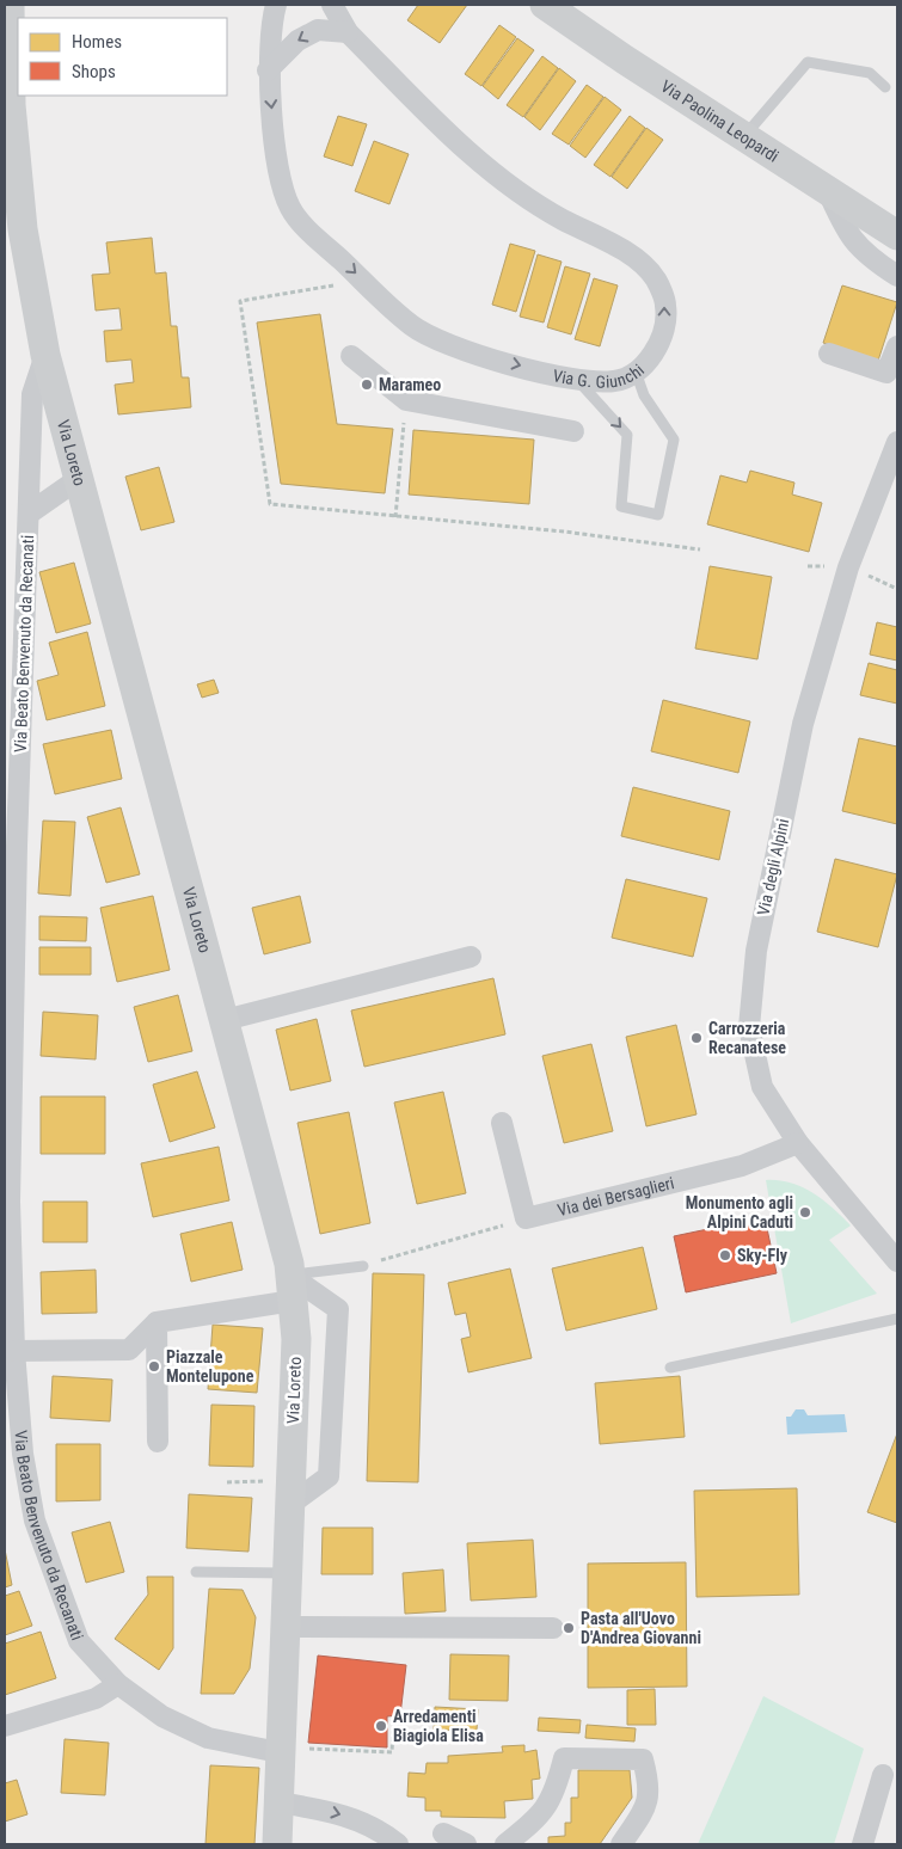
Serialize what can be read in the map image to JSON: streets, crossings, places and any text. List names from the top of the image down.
{
  "streets": {
    "street": [
      "Via Paolina Leopardi",
      "Via G. Giunchi",
      "Via Loreto",
      "Via Beato Benvenuto da Recanati",
      "Via degli Alpini",
      "Via dei Bersaglieri"
    ]
  },
  "crossings": [
    ["Via Loreto", "Via Beato Benvenuto da Recanati"],
    ["Via degli Alpini", "Via dei Bersaglieri"]
  ],
  "places": [
    "Marameo",
    "Carrozzeria Recanatese",
    "Monumento agli Alpini Caduti",
    "Sky-Fly",
    "Piazzale Montelupone",
    "Pasta all'Uovo D'Andrea Giovanni",
    "Arredamenti Biagiola Elisa"
  ],
  "legend": ["Homes", "Shops"]
}
